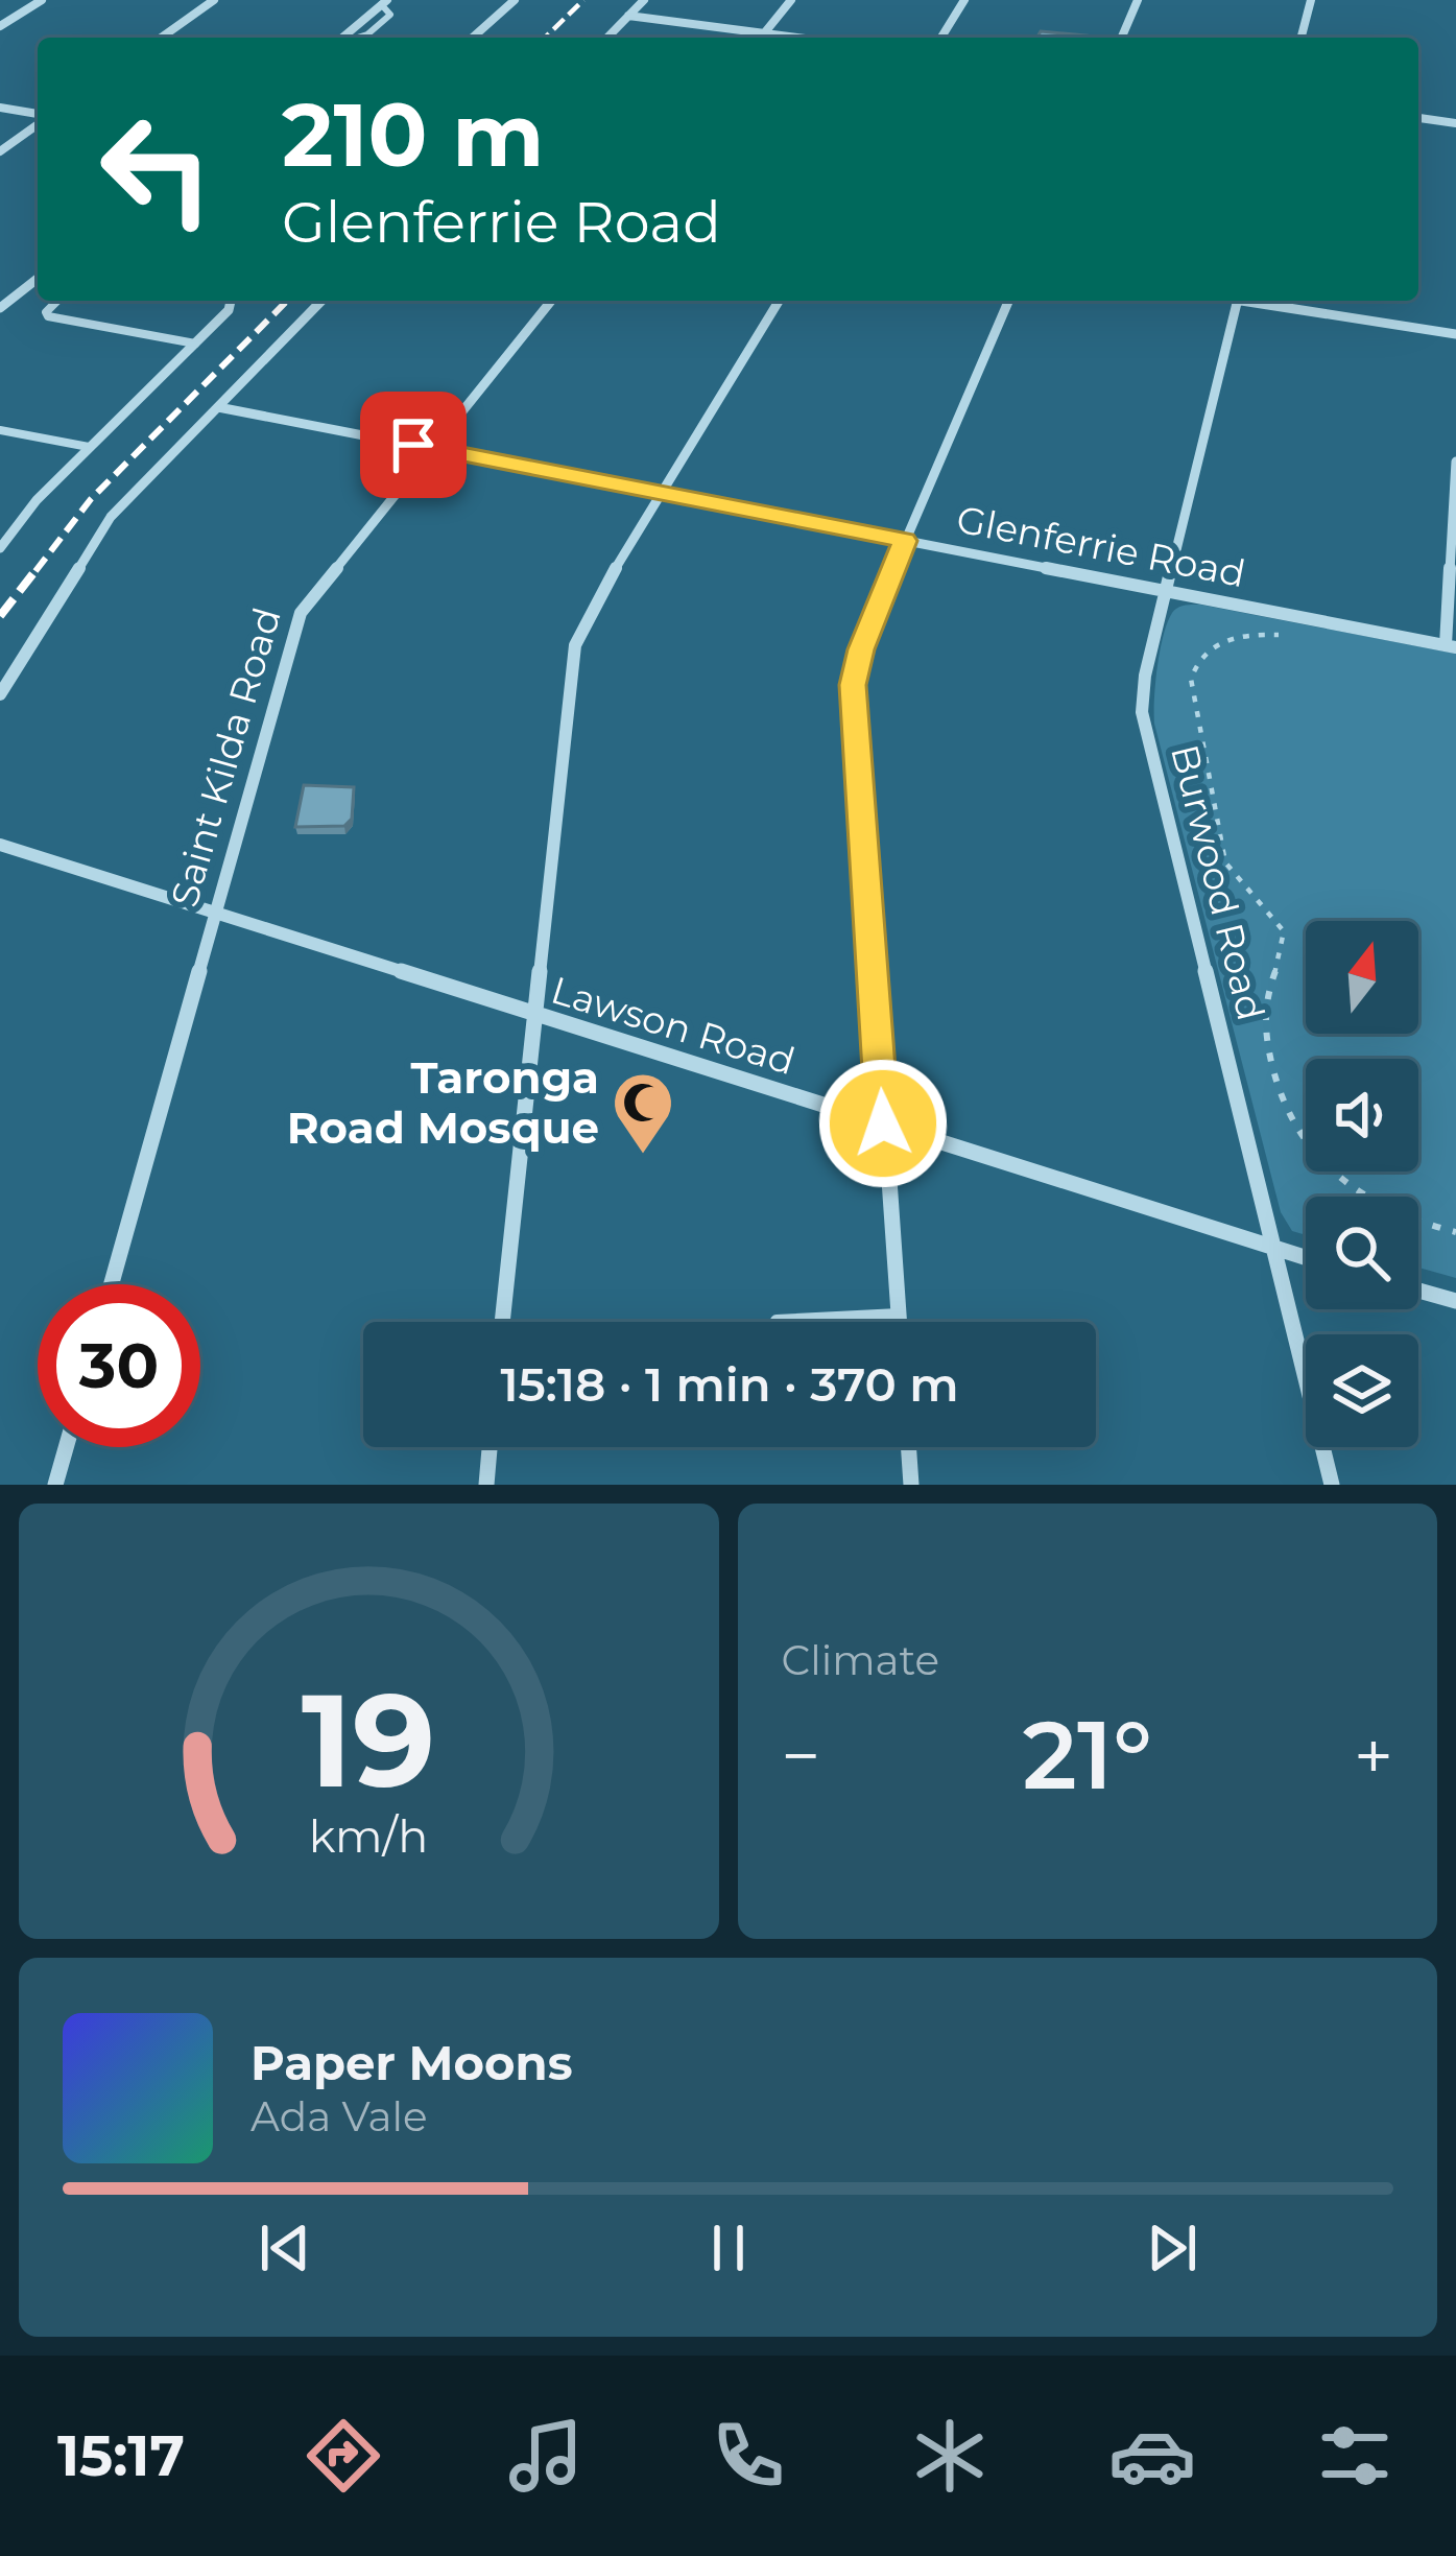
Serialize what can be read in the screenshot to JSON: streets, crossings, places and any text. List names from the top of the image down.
{
  "streets": {
    "street": [
      "Glenferrie Road",
      "Saint Kilda Road",
      "Burwood Road",
      "Lawson Road"
    ]
  },
  "crossings": [
    ["Glenferrie Road", "Saint Kilda Road"],
    ["Glenferrie Road", "Burwood Road"],
    ["Saint Kilda Road", "Lawson Road"],
    ["Burwood Road", "Lawson Road"]
  ],
  "places": {
    "mosque": ["Taronga Road Mosque"]
  },
  "north": "top",
  "page": {
    "turn": ["210 m", "Glenferrie Road"],
    "limit": "30",
    "trip": "15:18 · 1 min · 370 m",
    "tile": "Climate",
    "heat": ["−", "21°", "+"],
    "song": ["Paper Moons", "Ada Vale"],
    "tabs": "15:17",
    "gauge": ["19", "km/h"]
  }
}
